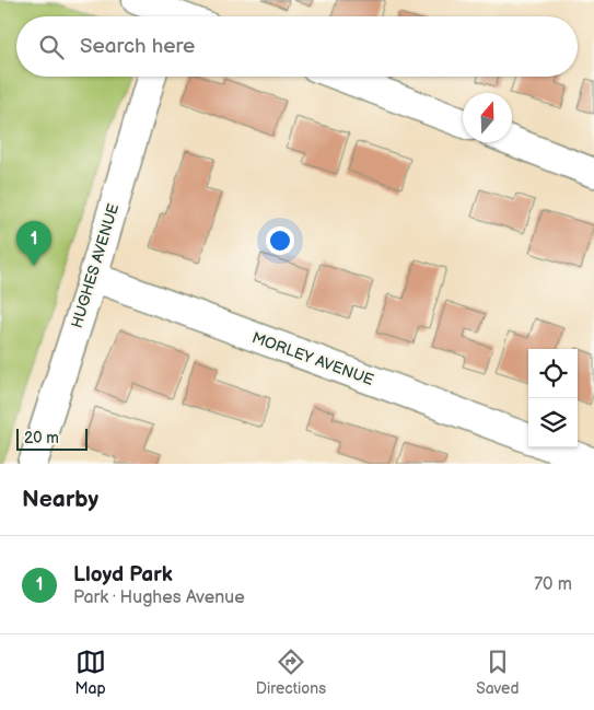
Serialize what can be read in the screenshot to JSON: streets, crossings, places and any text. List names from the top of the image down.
{
  "streets": {
    "street": ["HUGHES AVENUE", "MORLEY AVENUE"]
  },
  "crossings": [
    ["HUGHES AVENUE", "MORLEY AVENUE"]
  ],
  "scale_bar": "20 m",
  "north": "top",
  "page": {
    "search": "Search here",
    "pins": "1",
    "scale": "20 m",
    "heading": "Nearby",
    "list": [
      {
        "mark": "1",
        "name": "Lloyd Park",
        "note": "Park · Hughes Avenue",
        "value": "70 m"
      }
    ],
    "nav": ["Map", "Directions", "Saved"]
  }
}
